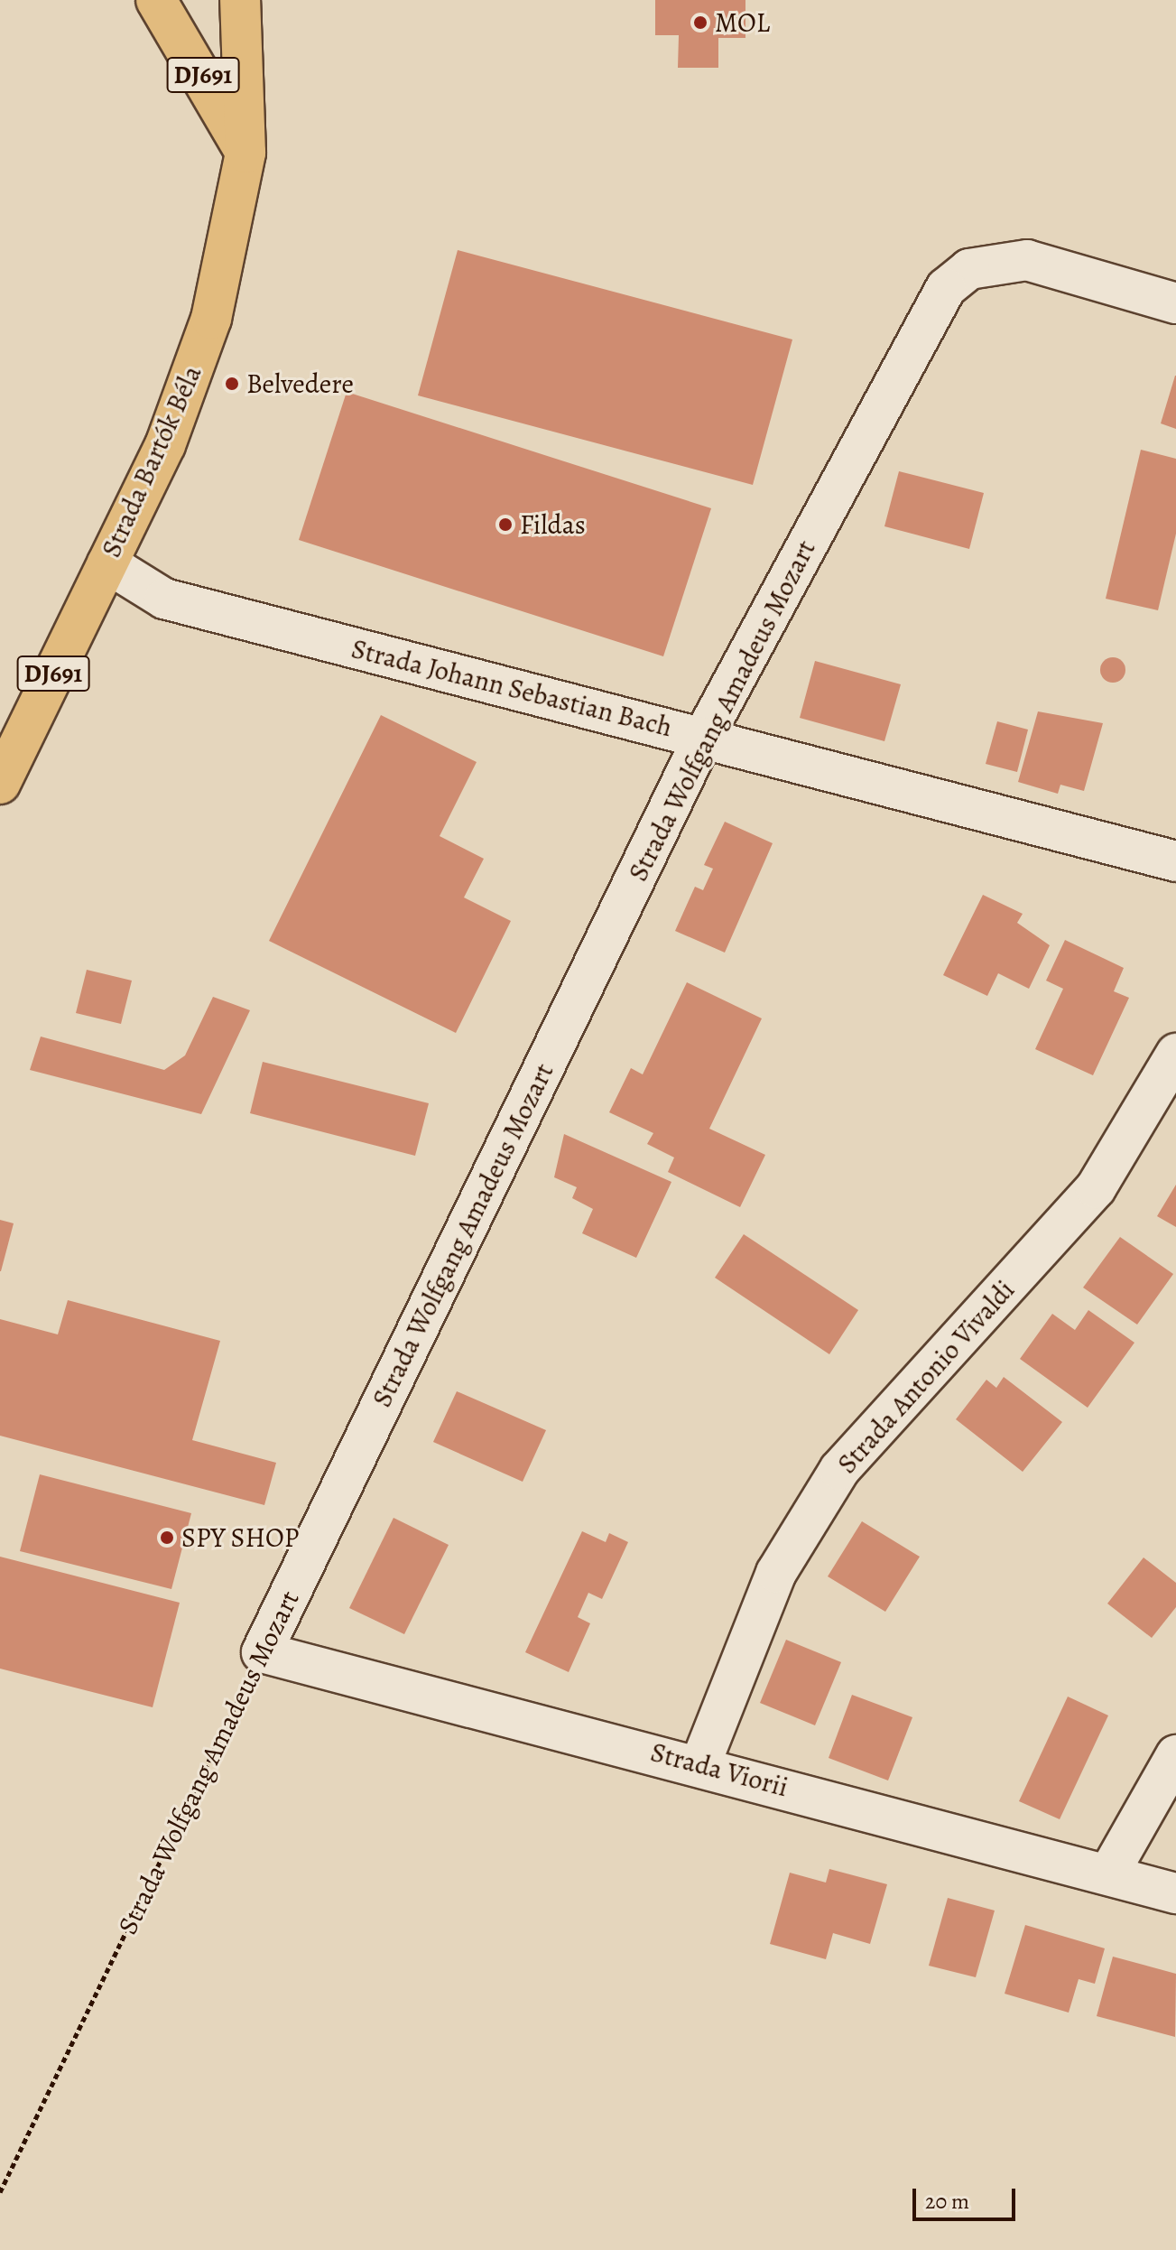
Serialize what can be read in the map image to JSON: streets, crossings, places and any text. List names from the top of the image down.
{
  "streets": {
    "main road": ["DJ691", "Strada Bartók Béla"],
    "street": [
      "Strada Johann Sebastian Bach",
      "Strada Wolfgang Amadeus Mozart",
      "Strada Antonio Vivaldi",
      "Strada Viorii"
    ]
  },
  "crossings": [
    ["DJ691", "Strada Bartók Béla"],
    ["Strada Bartók Béla", "Strada Johann Sebastian Bach"],
    ["Strada Johann Sebastian Bach", "Strada Wolfgang Amadeus Mozart"],
    ["Strada Wolfgang Amadeus Mozart", "Strada Viorii"],
    ["Strada Antonio Vivaldi", "Strada Viorii"]
  ],
  "places": [
    "MOL",
    "Belvedere",
    "Fildas",
    "SPY SHOP"
  ],
  "scale_bar": "20 m"
}
